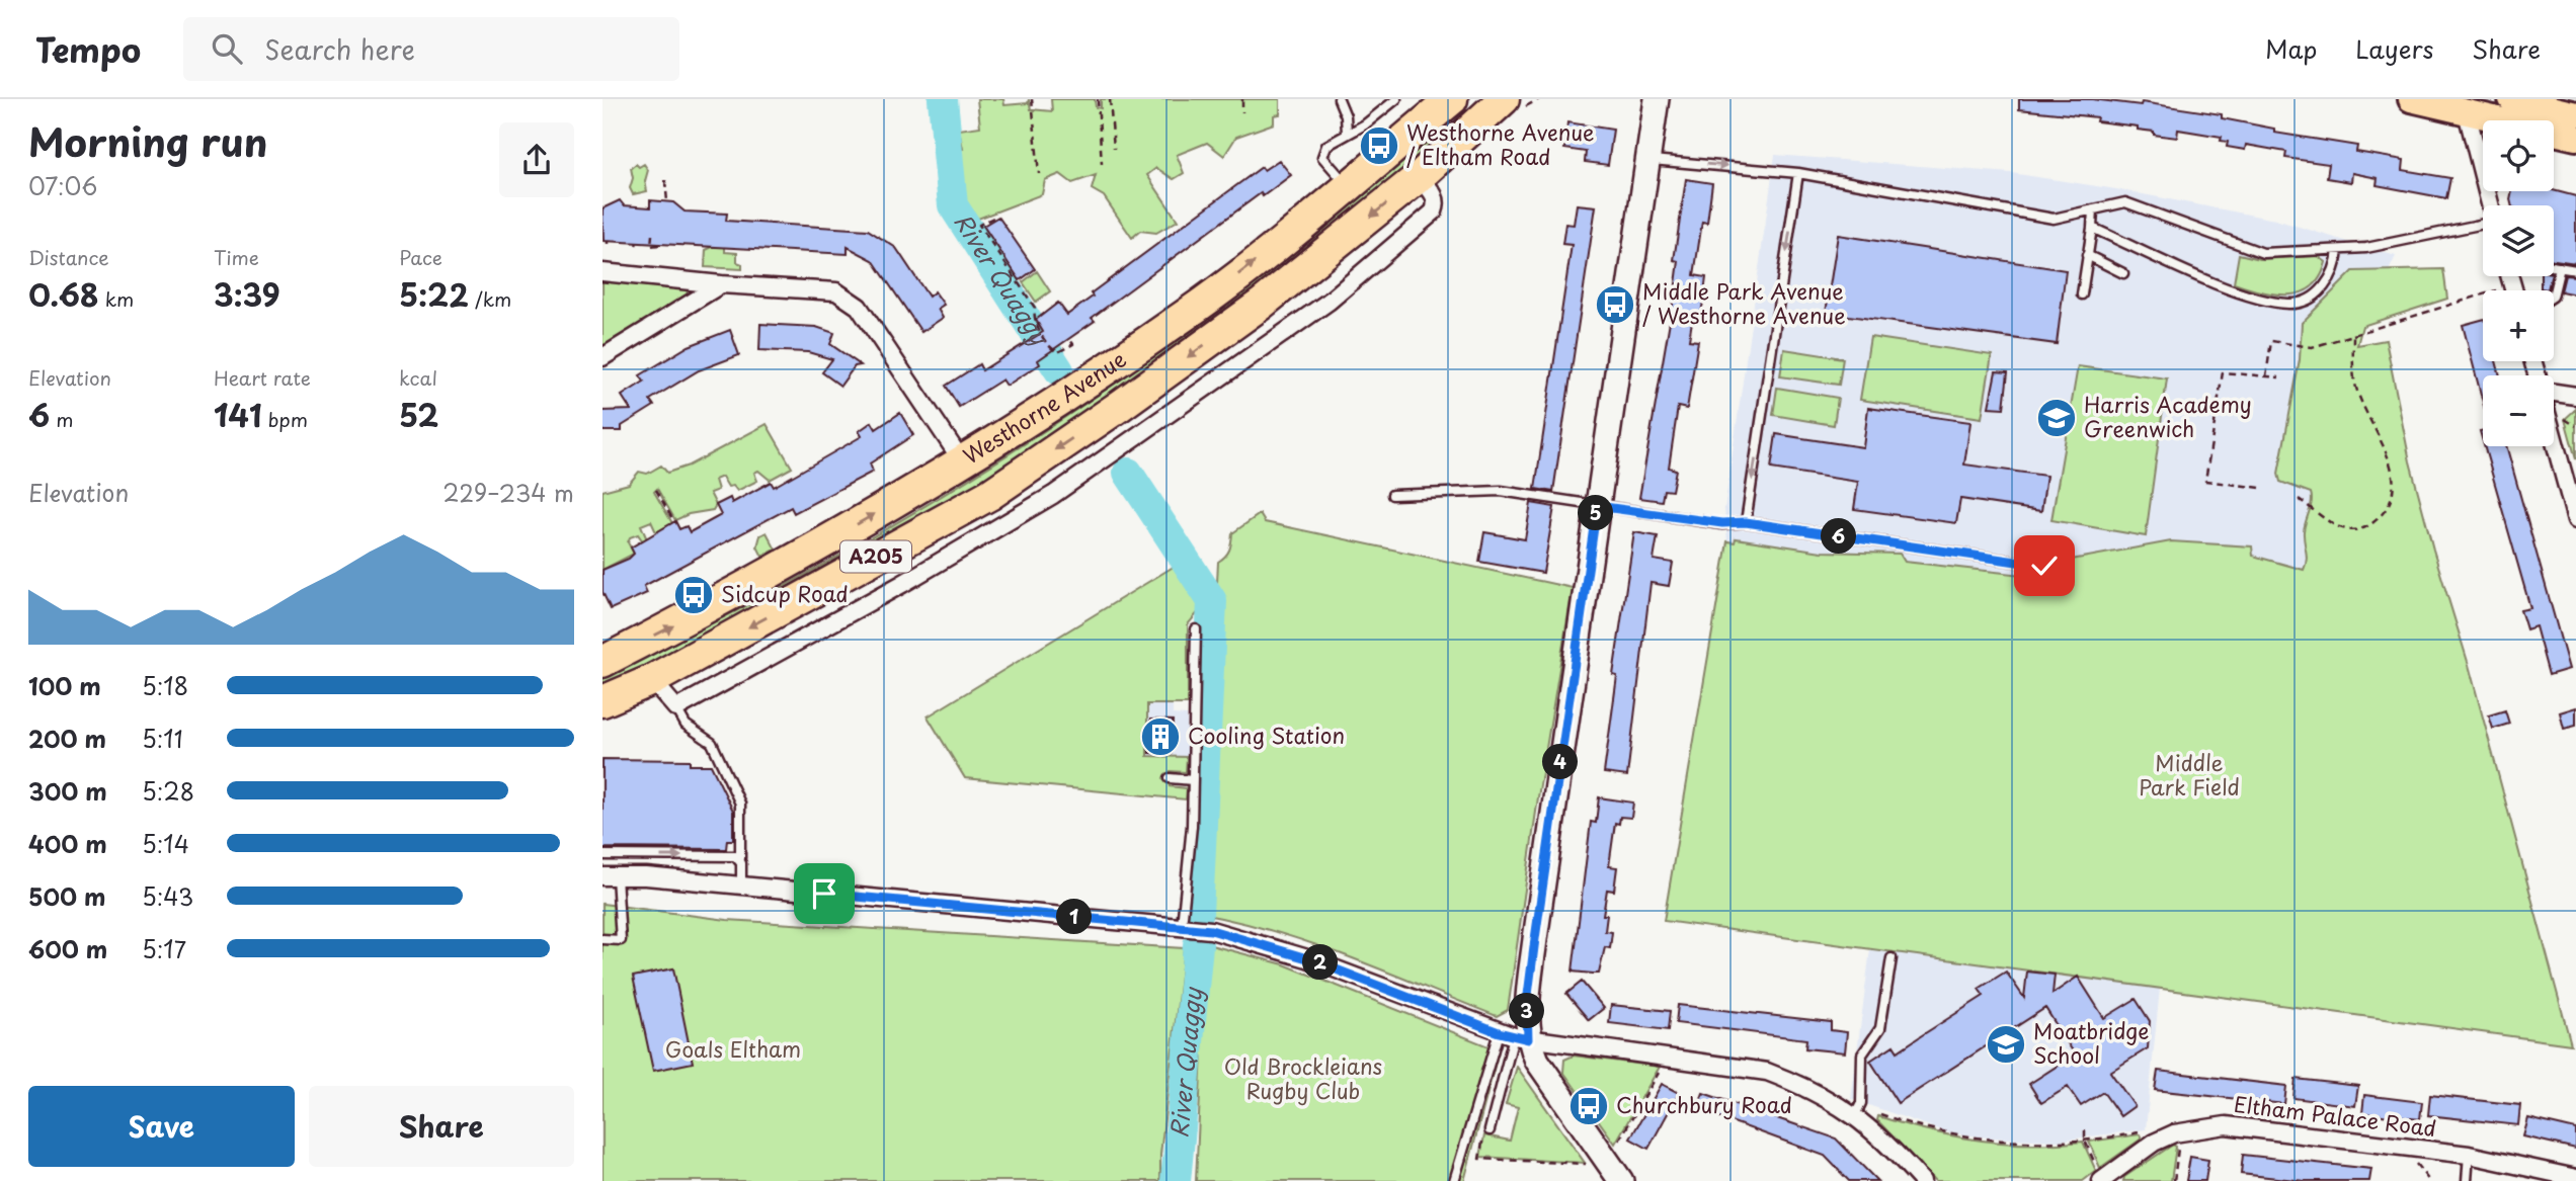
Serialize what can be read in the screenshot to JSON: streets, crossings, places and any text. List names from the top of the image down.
{
  "streets": {
    "highway": ["Westhorne Avenue", "A205"],
    "street": ["Eltham Palace Road"]
  },
  "water": ["River Quaggy"],
  "parks": ["Middle Park Field", "Goals Eltham", "Old Brockleians Rugby Club"],
  "places": {
    "bus stop": [
      "Westhorne Avenue / Eltham Road",
      "Middle Park Avenue / Westhorne Avenue",
      "Sidcup Road",
      "Churchbury Road"
    ],
    "school or university": ["Harris Academy Greenwich", "Moatbridge School"],
    "building": ["Cooling Station"]
  },
  "page": {
    "header": "Tempo",
    "search": "Search here",
    "nav": ["Map", "Layers", "Share"],
    "heading": ["Morning run", "07:06"],
    "map_buttons": ["+", "−"],
    "stats": [
      ["Distance", "0.68 km"],
      ["Time", "3:39"],
      ["Pace", "5:22 /km"],
      ["Elevation", "6 m"],
      ["Heart rate", "141 bpm"],
      ["kcal", "52"]
    ],
    "chart": ["Elevation", "229–234 m"],
    "pins": [
      "5",
      "6",
      "4",
      "1",
      "2",
      "3"
    ],
    "list": [
      {
        "name": "100 m",
        "note": "5:18"
      },
      {
        "name": "200 m",
        "note": "5:11"
      },
      {
        "name": "300 m",
        "note": "5:28"
      },
      {
        "name": "400 m",
        "note": "5:14"
      },
      {
        "name": "500 m",
        "note": "5:43"
      },
      {
        "name": "600 m",
        "note": "5:17"
      }
    ],
    "buttons": ["Save", "Share"]
  }
}
